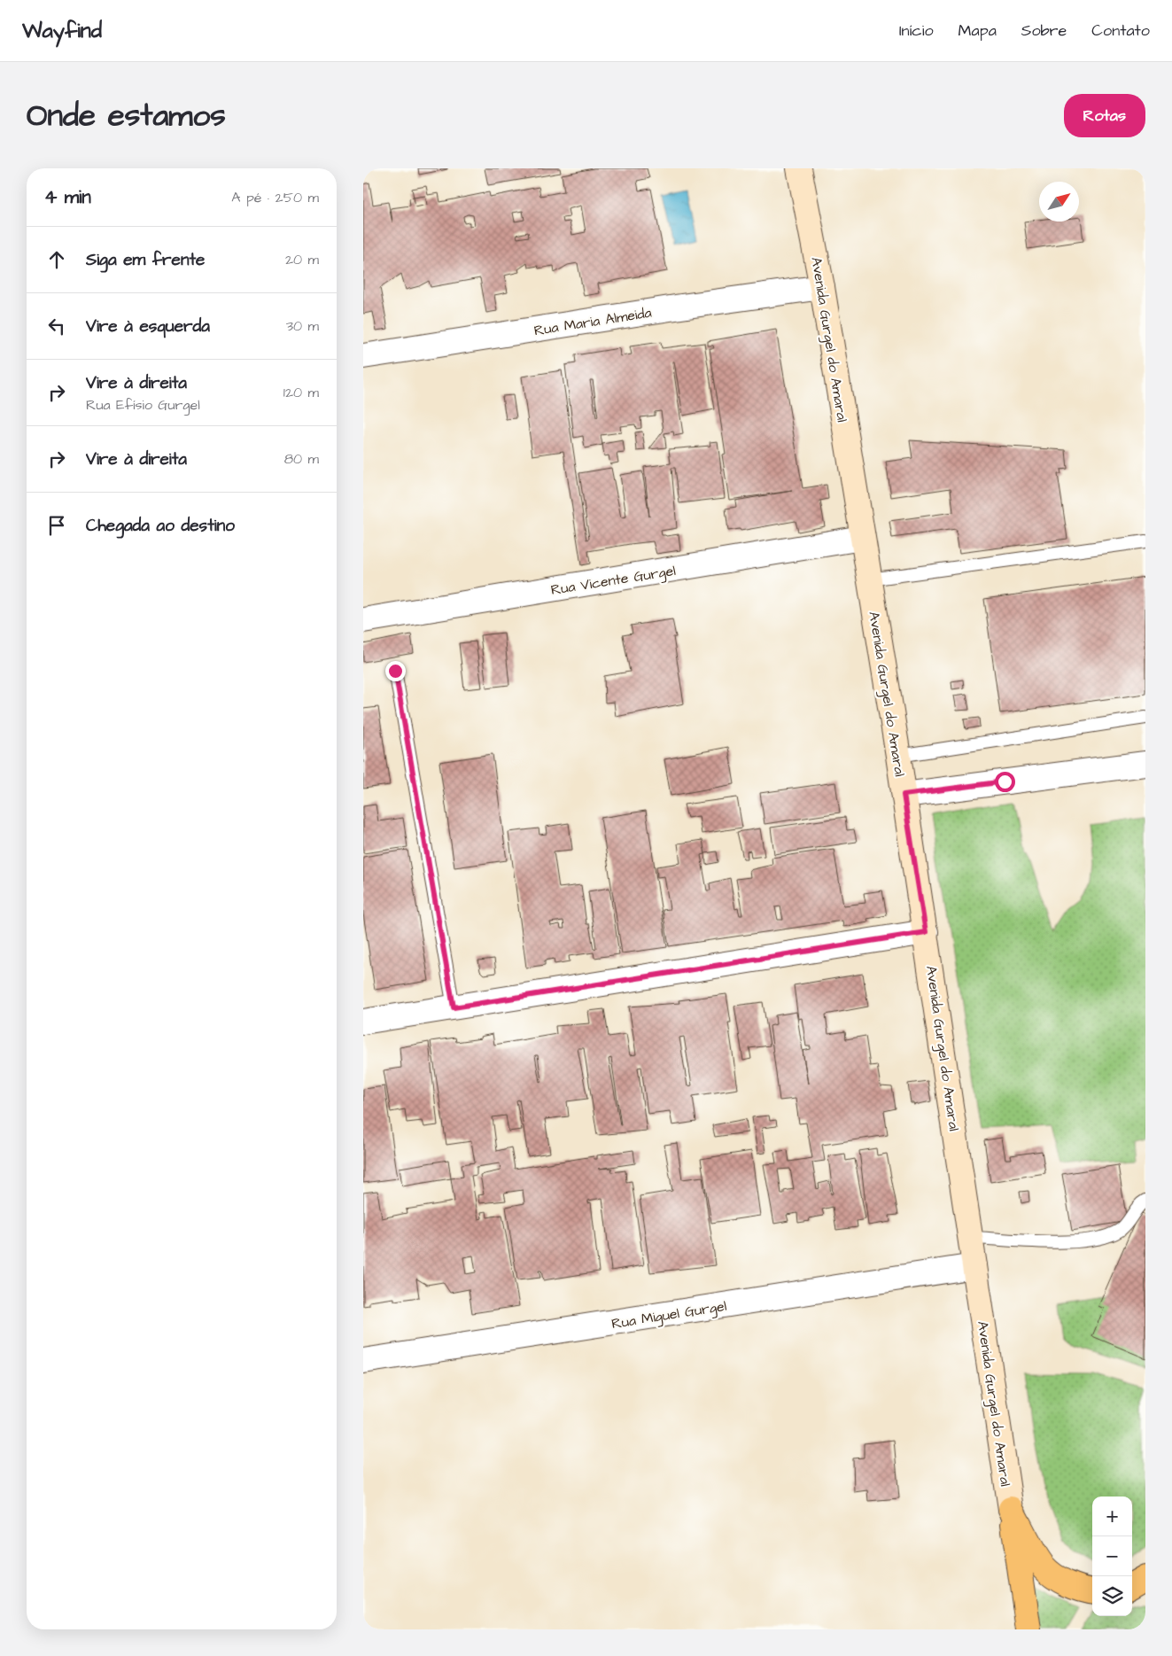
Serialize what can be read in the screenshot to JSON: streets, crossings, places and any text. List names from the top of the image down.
{
  "streets": {
    "street": [
      "Rua Maria Almeida",
      "Avenida Gurgel do Amaral",
      "Rua Vicente Gurgel",
      "Rua Miguel Gurgel"
    ]
  },
  "crossings": [
    ["Rua Maria Almeida", "Avenida Gurgel do Amaral"],
    ["Avenida Gurgel do Amaral", "Rua Vicente Gurgel"],
    ["Avenida Gurgel do Amaral", "Rua Miguel Gurgel"]
  ],
  "north": "top right",
  "page": {
    "header": "Wayfind",
    "nav": [
      "Início",
      "Mapa",
      "Sobre",
      "Contato"
    ],
    "title": "Onde estamos",
    "buttons": "Rotas",
    "heading": ["4 min", "A pé · 250 m"],
    "list": [
      ["Siga em frente", "20 m"],
      ["Vire à esquerda", "30 m"],
      ["Vire à direita", "Rua Efísio Gurgel", "120 m"],
      ["Vire à direita", "80 m"],
      "Chegada ao destino"
    ],
    "map_buttons": ["+", "−"]
  }
}
